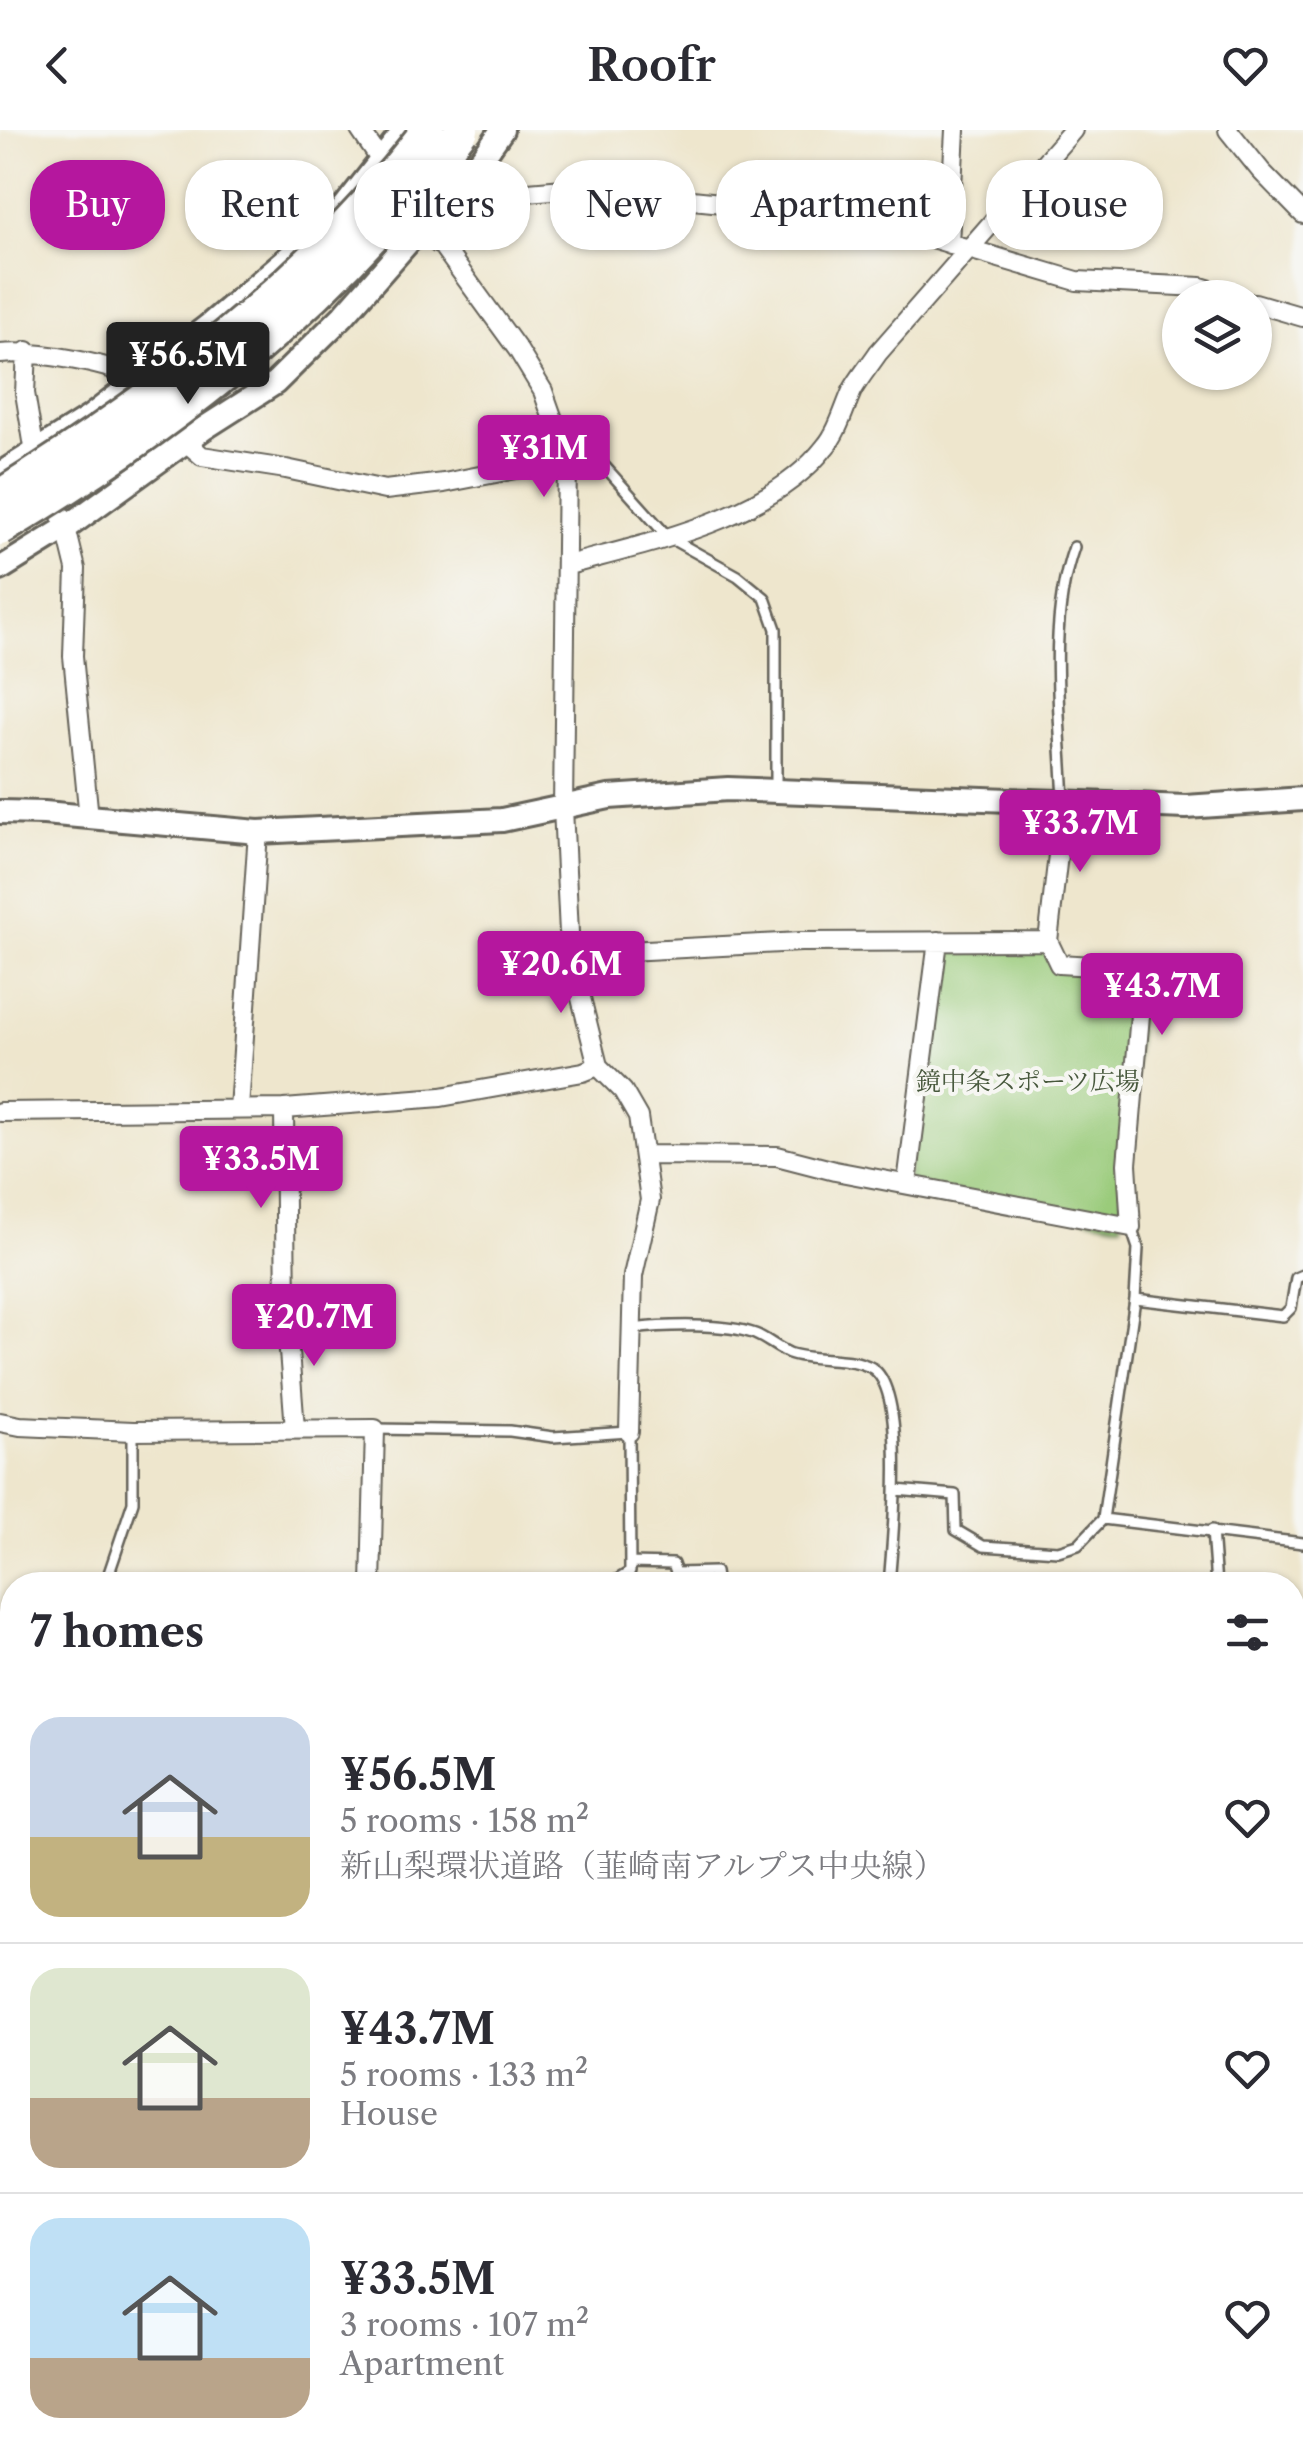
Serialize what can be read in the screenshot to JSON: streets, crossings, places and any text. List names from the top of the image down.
{
  "parks": ["鏡中条スポーツ広場"],
  "page": {
    "header": "Roofr",
    "chip": [
      "Buy",
      "Rent",
      "Filters",
      "New",
      "Apartment",
      "House"
    ],
    "price": [
      "¥56.5M",
      "¥31M",
      "¥33.7M",
      "¥20.6M",
      "¥43.7M",
      "¥33.5M",
      "¥20.7M"
    ],
    "heading": "7 homes",
    "list": [
      {
        "name": "¥56.5M",
        "note": "5 rooms · 158 m² · 新山梨環状道路（韮崎南アルプス中央線）"
      },
      {
        "name": "¥43.7M",
        "note": "5 rooms · 133 m² · House"
      },
      {
        "name": "¥33.5M",
        "note": "3 rooms · 107 m² · Apartment"
      }
    ]
  }
}
